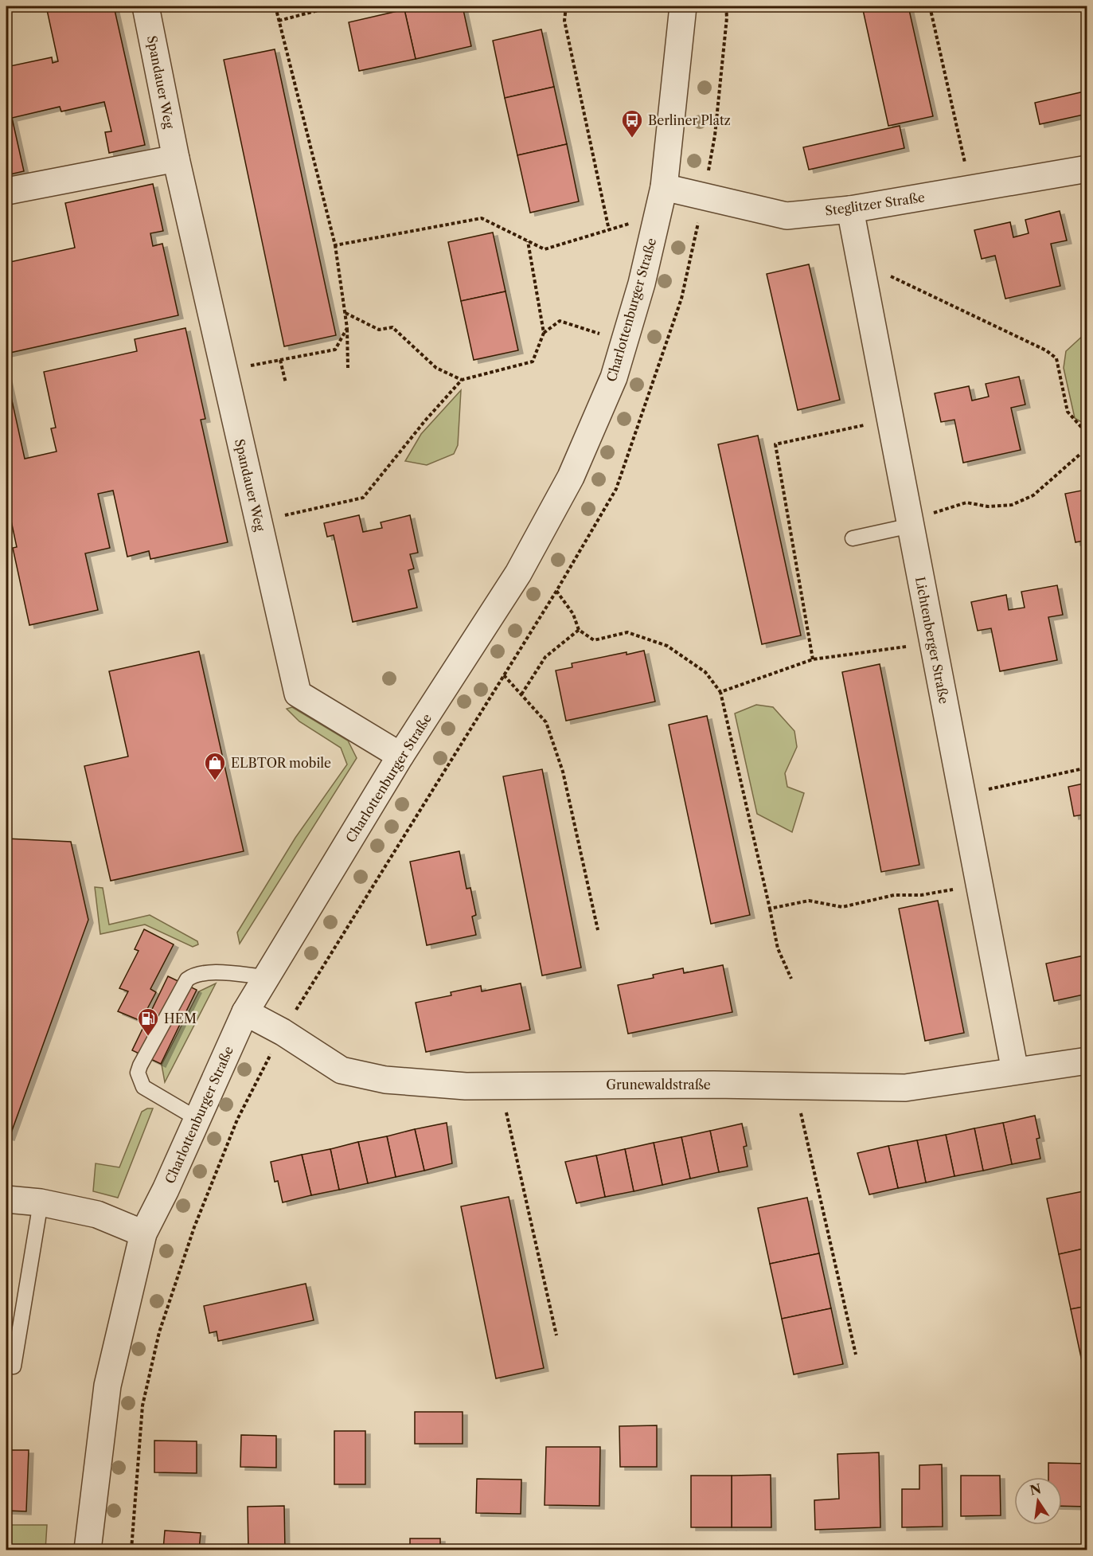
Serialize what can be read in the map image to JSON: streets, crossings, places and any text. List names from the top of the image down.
{
  "streets": {
    "street": [
      "Spandauer Weg",
      "Steglitzer Straße",
      "Charlottenburger Straße",
      "Lichtenberger Straße",
      "Grunewaldstraße"
    ]
  },
  "crossings": [
    ["Spandauer Weg", "Charlottenburger Straße"],
    ["Steglitzer Straße", "Charlottenburger Straße"],
    ["Steglitzer Straße", "Lichtenberger Straße"],
    ["Charlottenburger Straße", "Grunewaldstraße"],
    ["Lichtenberger Straße", "Grunewaldstraße"]
  ],
  "places": {
    "bus stop": ["Berliner Platz"],
    "shop": ["ELBTOR mobile"],
    "fuel station": ["HEM"]
  },
  "north": "top"
}
